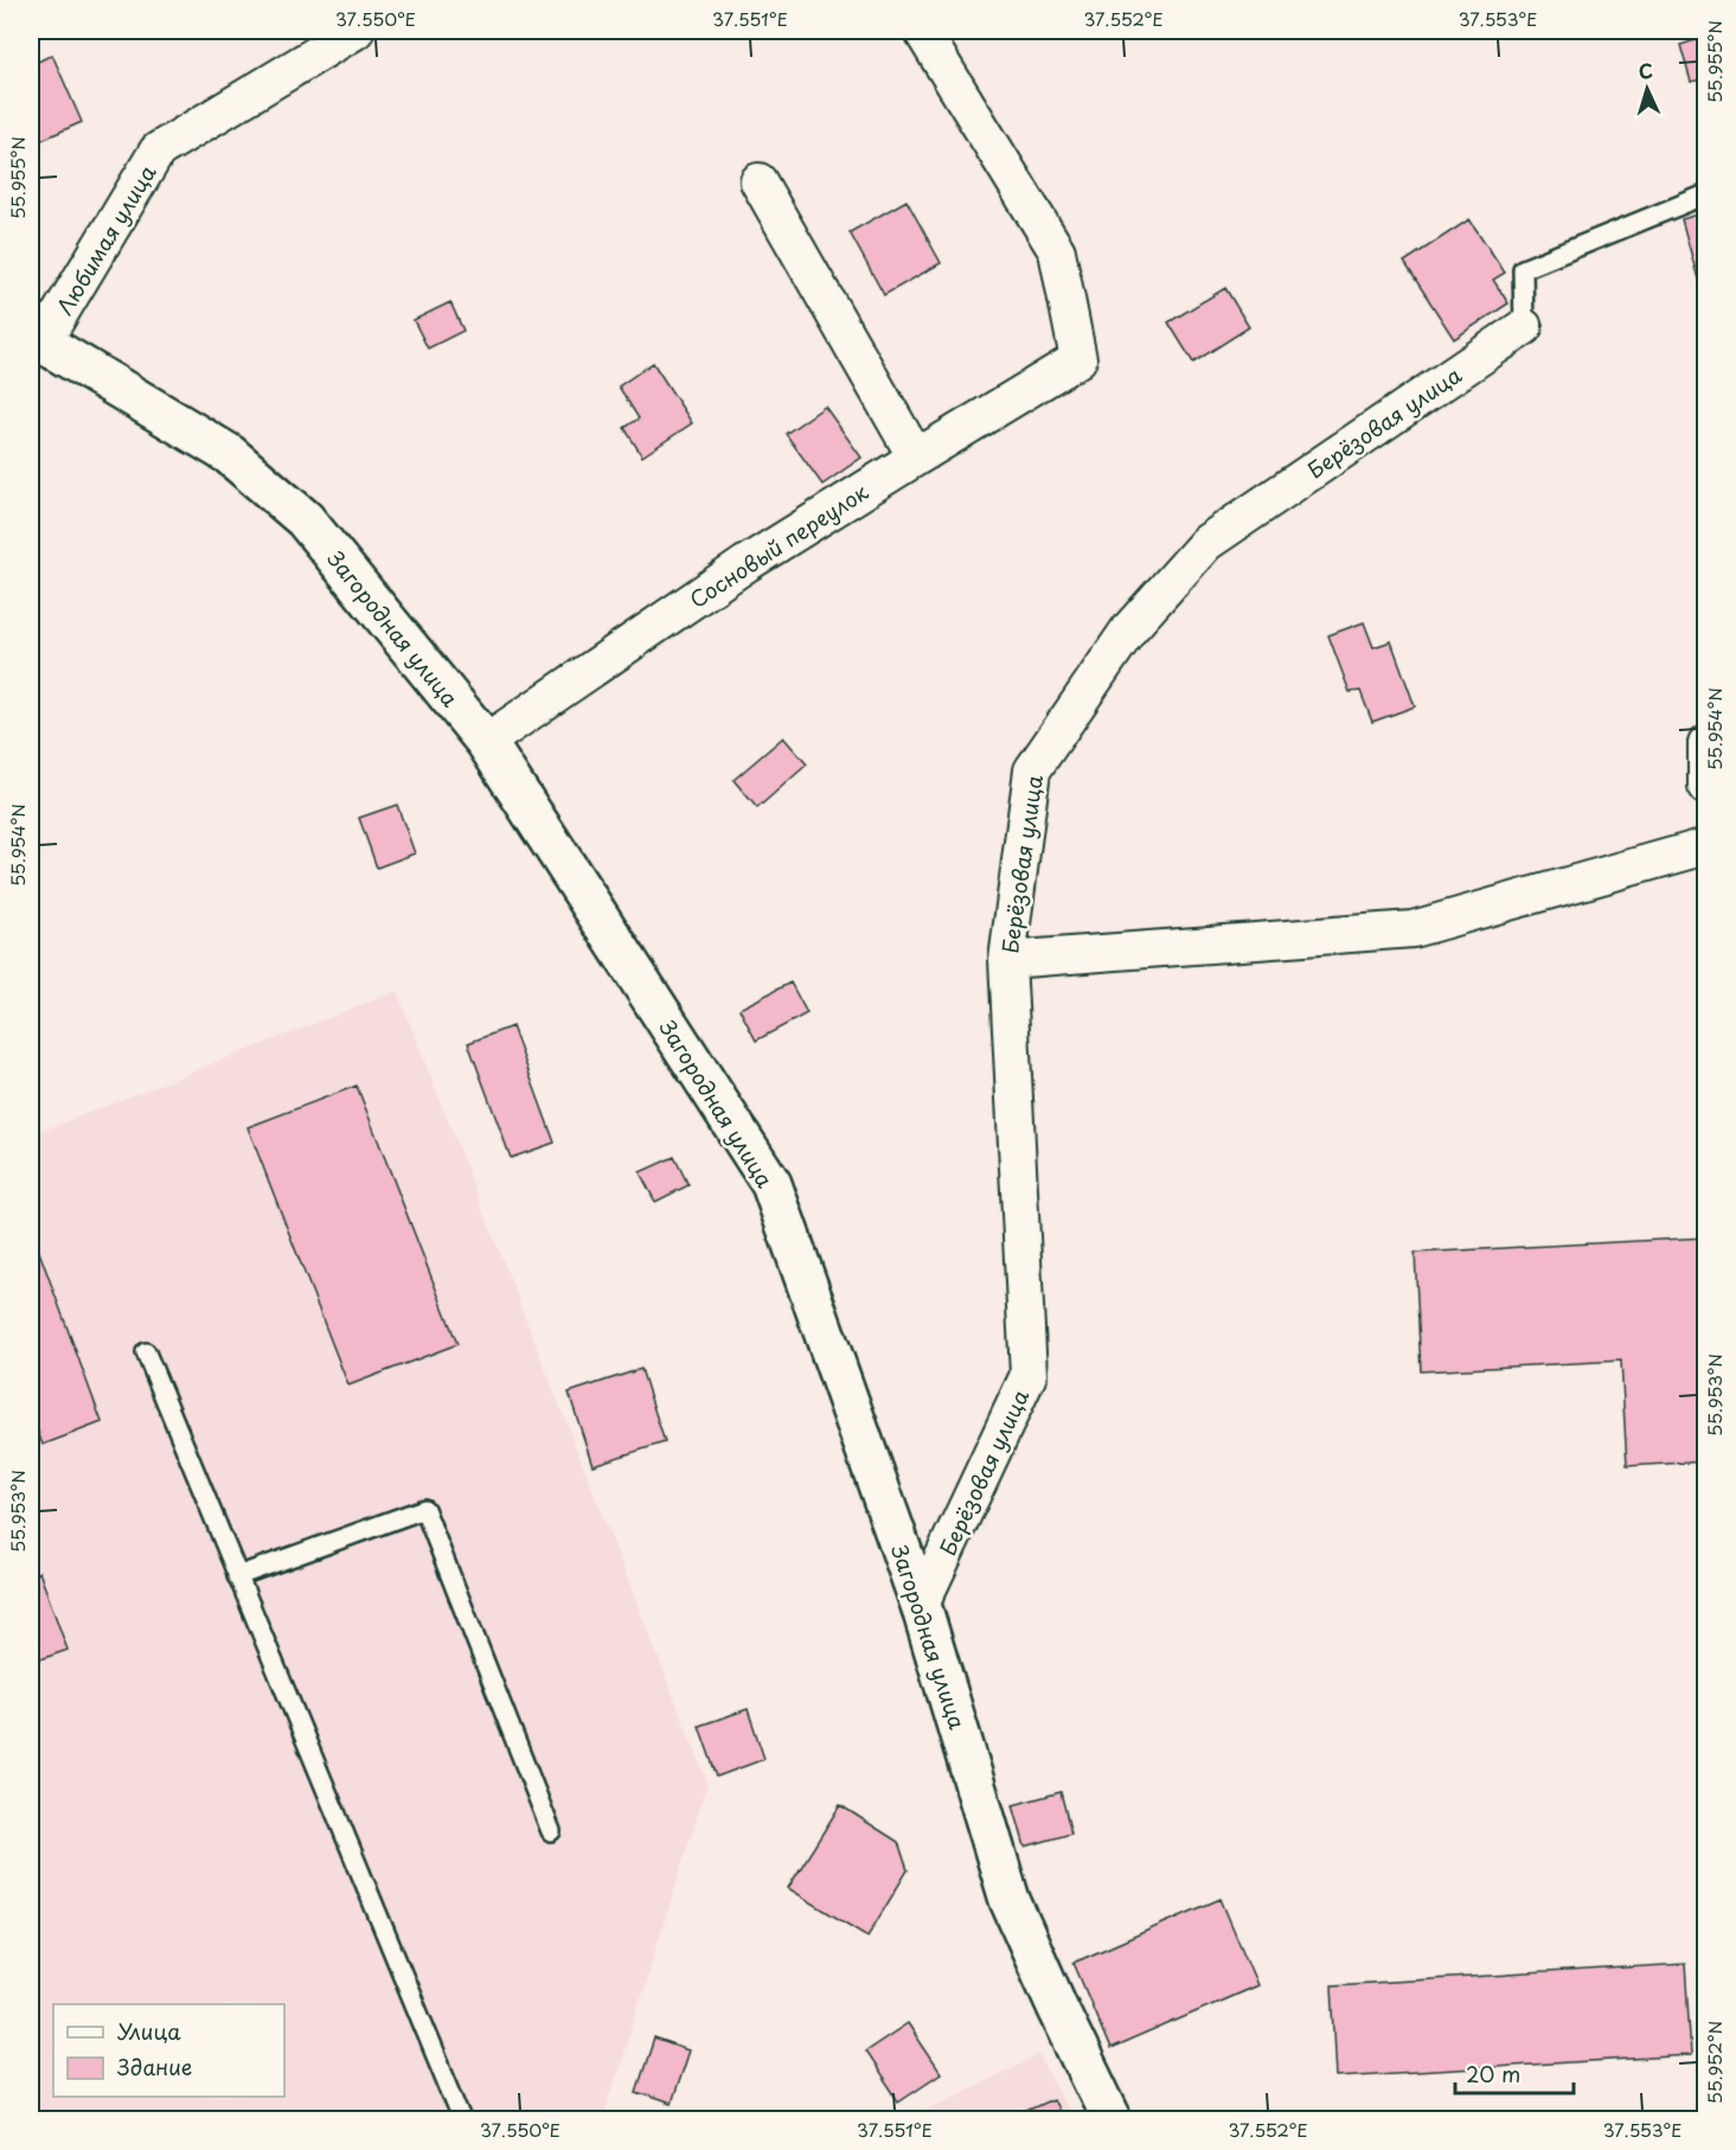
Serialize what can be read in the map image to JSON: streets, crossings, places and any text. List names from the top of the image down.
{
  "streets": {
    "street": [
      "Любимая улица",
      "Берёзовая улица",
      "Сосновый переулок",
      "Загородная улица"
    ]
  },
  "crossings": [
    ["Любимая улица", "Загородная улица"],
    ["Берёзовая улица", "Загородная улица"],
    ["Сосновый переулок", "Загородная улица"]
  ],
  "legend": ["Улица", "Здание"],
  "scale_bar": "20 m",
  "north": "top",
  "coordinates": [
    "37.550°E",
    "37.551°E",
    "37.552°E",
    "37.553°E",
    "55.955°N",
    "55.954°N",
    "55.953°N",
    "55.952°N"
  ]
}
